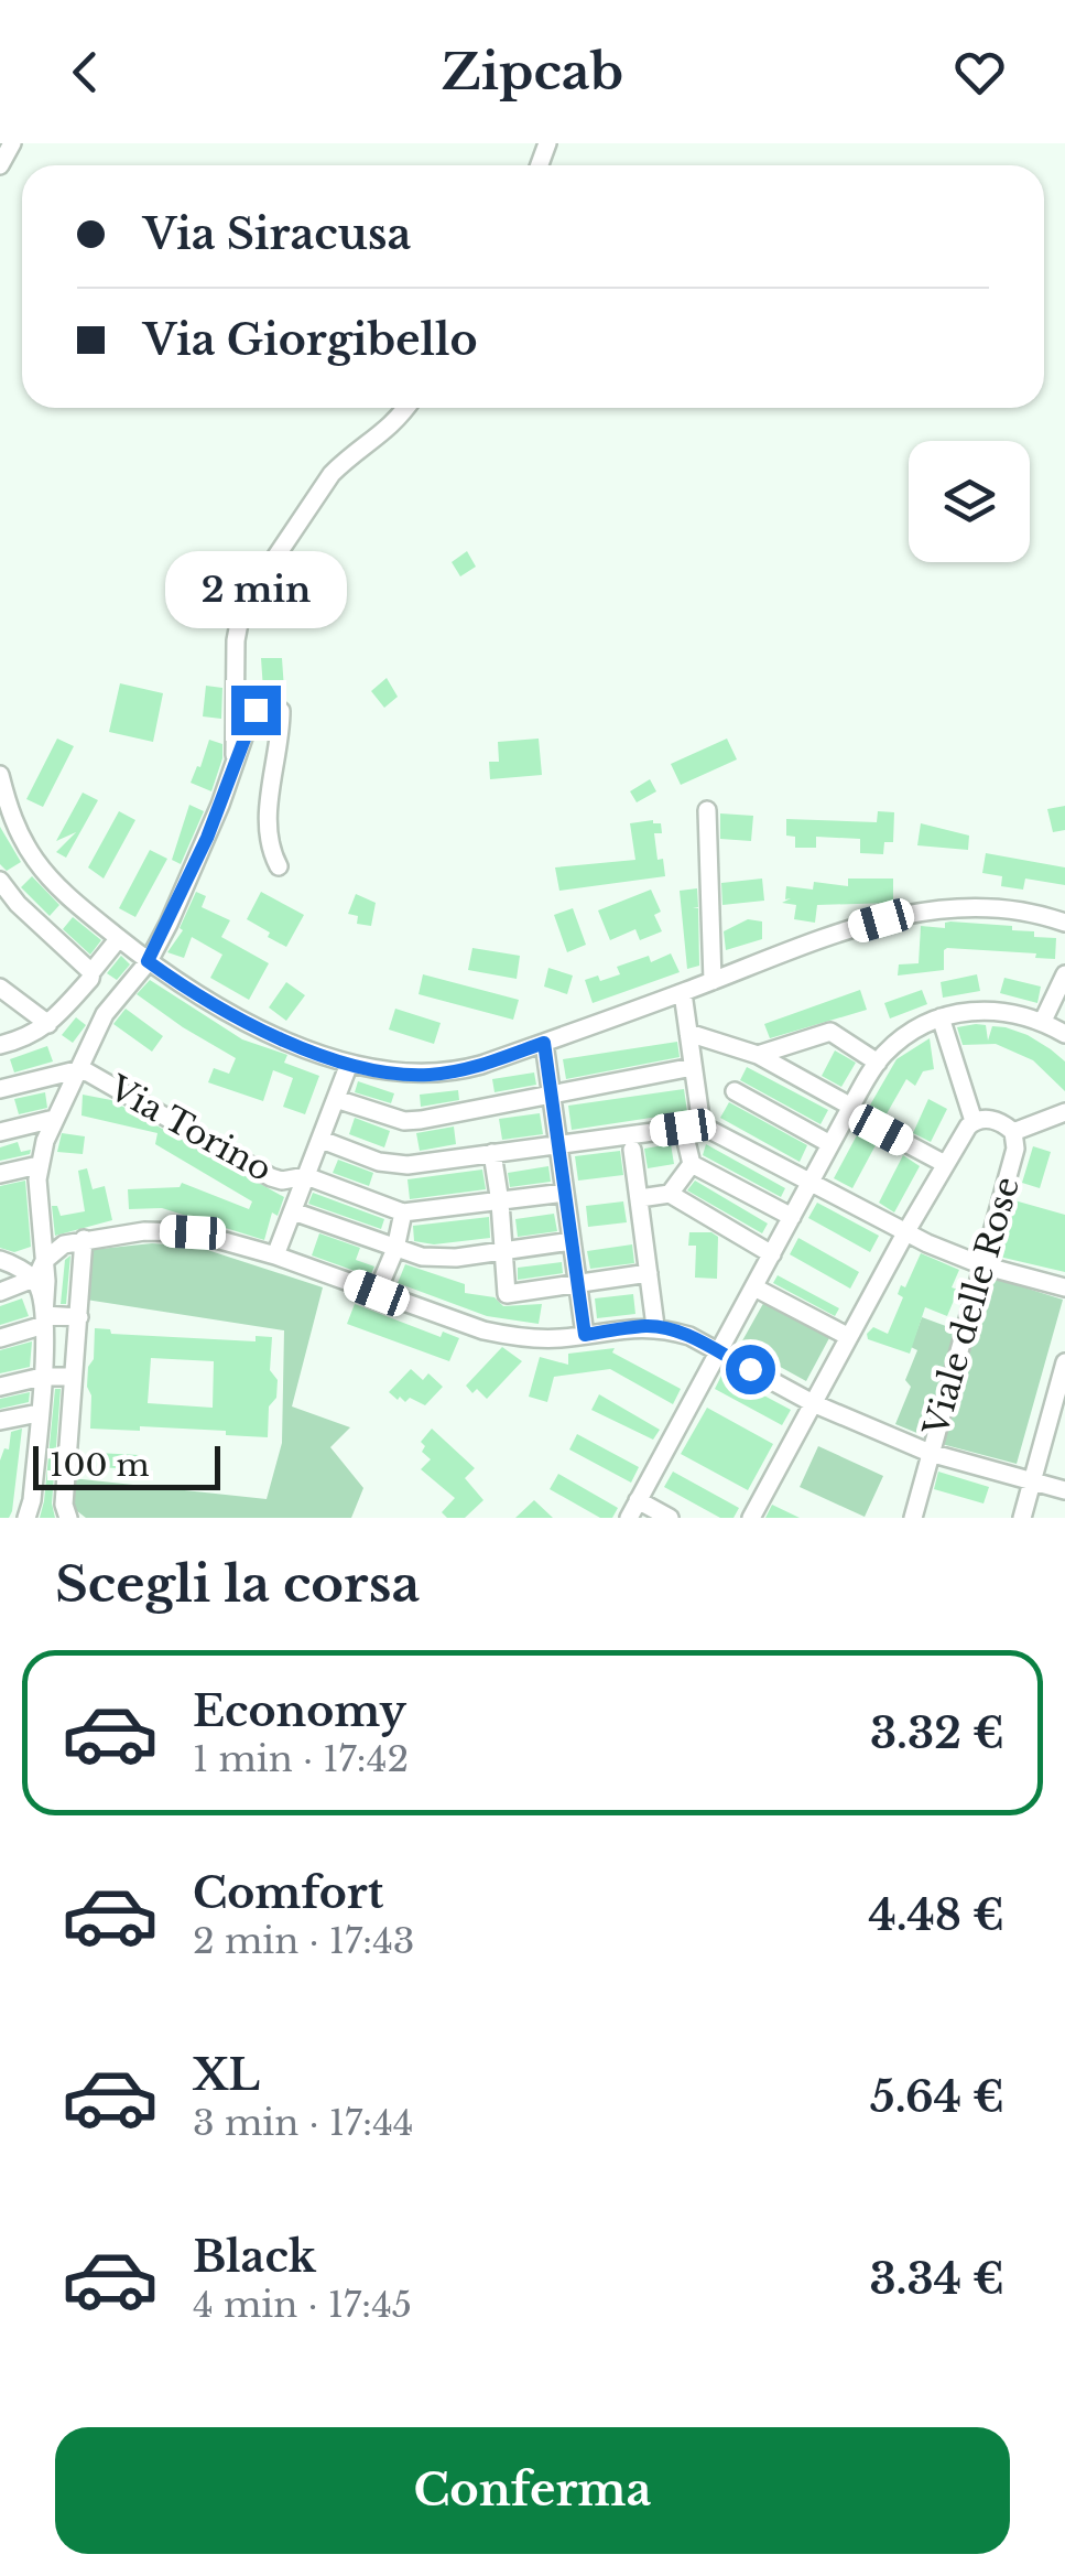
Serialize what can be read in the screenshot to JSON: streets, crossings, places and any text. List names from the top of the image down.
{
  "streets": {
    "street": ["Via Torino", "Viale delle Rose"]
  },
  "scale_bar": "100 m",
  "page": {
    "header": "Zipcab",
    "banner": ["Via Siracusa", "Via Giorgibello"],
    "bubble": "2 min",
    "scale": "100 m",
    "heading": "Scegli la corsa",
    "list": [
      {
        "name": "Economy",
        "note": "1 min · 17:42",
        "value": "3.32 €"
      },
      {
        "name": "Comfort",
        "note": "2 min · 17:43",
        "value": "4.48 €"
      },
      {
        "name": "XL",
        "note": "3 min · 17:44",
        "value": "5.64 €"
      },
      {
        "name": "Black",
        "note": "4 min · 17:45",
        "value": "3.34 €"
      }
    ],
    "buttons": "Conferma"
  }
}
